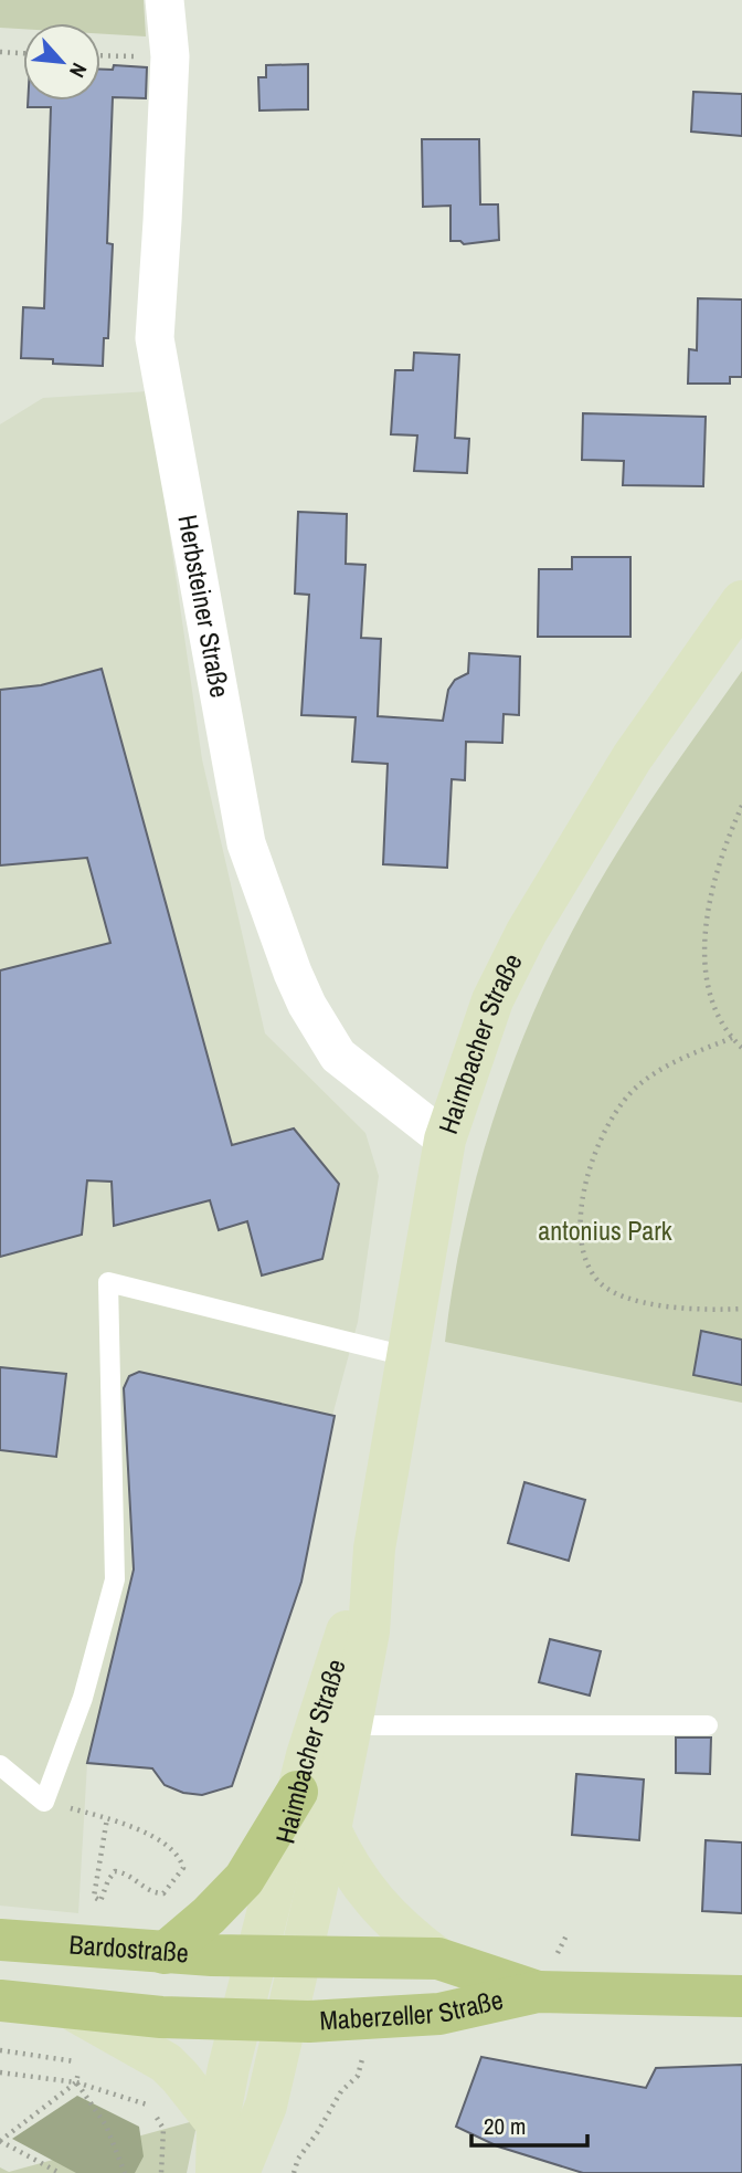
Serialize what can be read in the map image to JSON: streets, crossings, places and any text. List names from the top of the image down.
{
  "streets": {
    "main road": ["Haimbacher Straße", "Bardostraße", "Maberzeller Straße"],
    "street": ["Herbsteiner Straße"]
  },
  "crossings": [
    ["Herbsteiner Straße", "Haimbacher Straße"],
    ["Haimbacher Straße", "Bardostraße"],
    ["Haimbacher Straße", "Maberzeller Straße"],
    ["Bardostraße", "Maberzeller Straße"]
  ],
  "parks": ["antonius Park"],
  "scale_bar": "20 m",
  "north": "bottom right"
}
